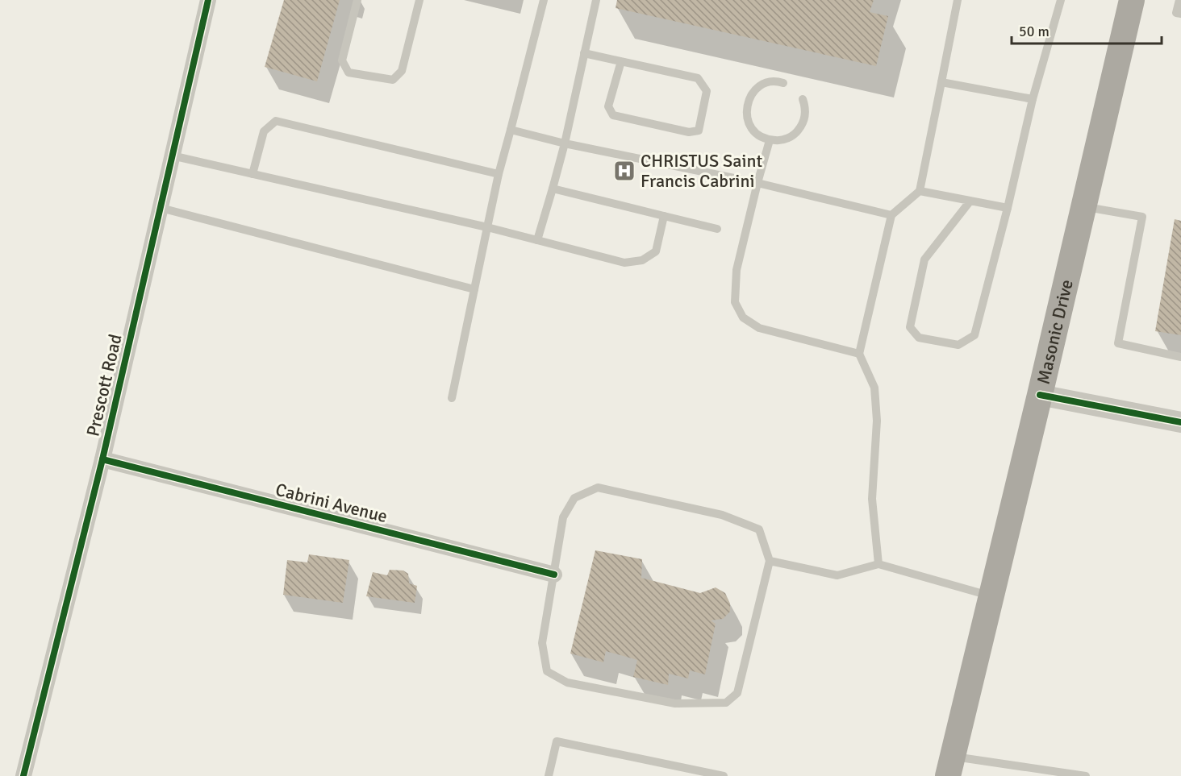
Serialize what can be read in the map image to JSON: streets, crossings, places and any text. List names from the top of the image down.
{
  "streets": {
    "main road": ["Masonic Drive"],
    "street": ["Prescott Road", "Cabrini Avenue"]
  },
  "crossings": [
    ["Prescott Road", "Cabrini Avenue"]
  ],
  "places": {
    "hospital": ["CHRISTUS Saint Francis Cabrini"]
  },
  "scale_bar": "50 m"
}
